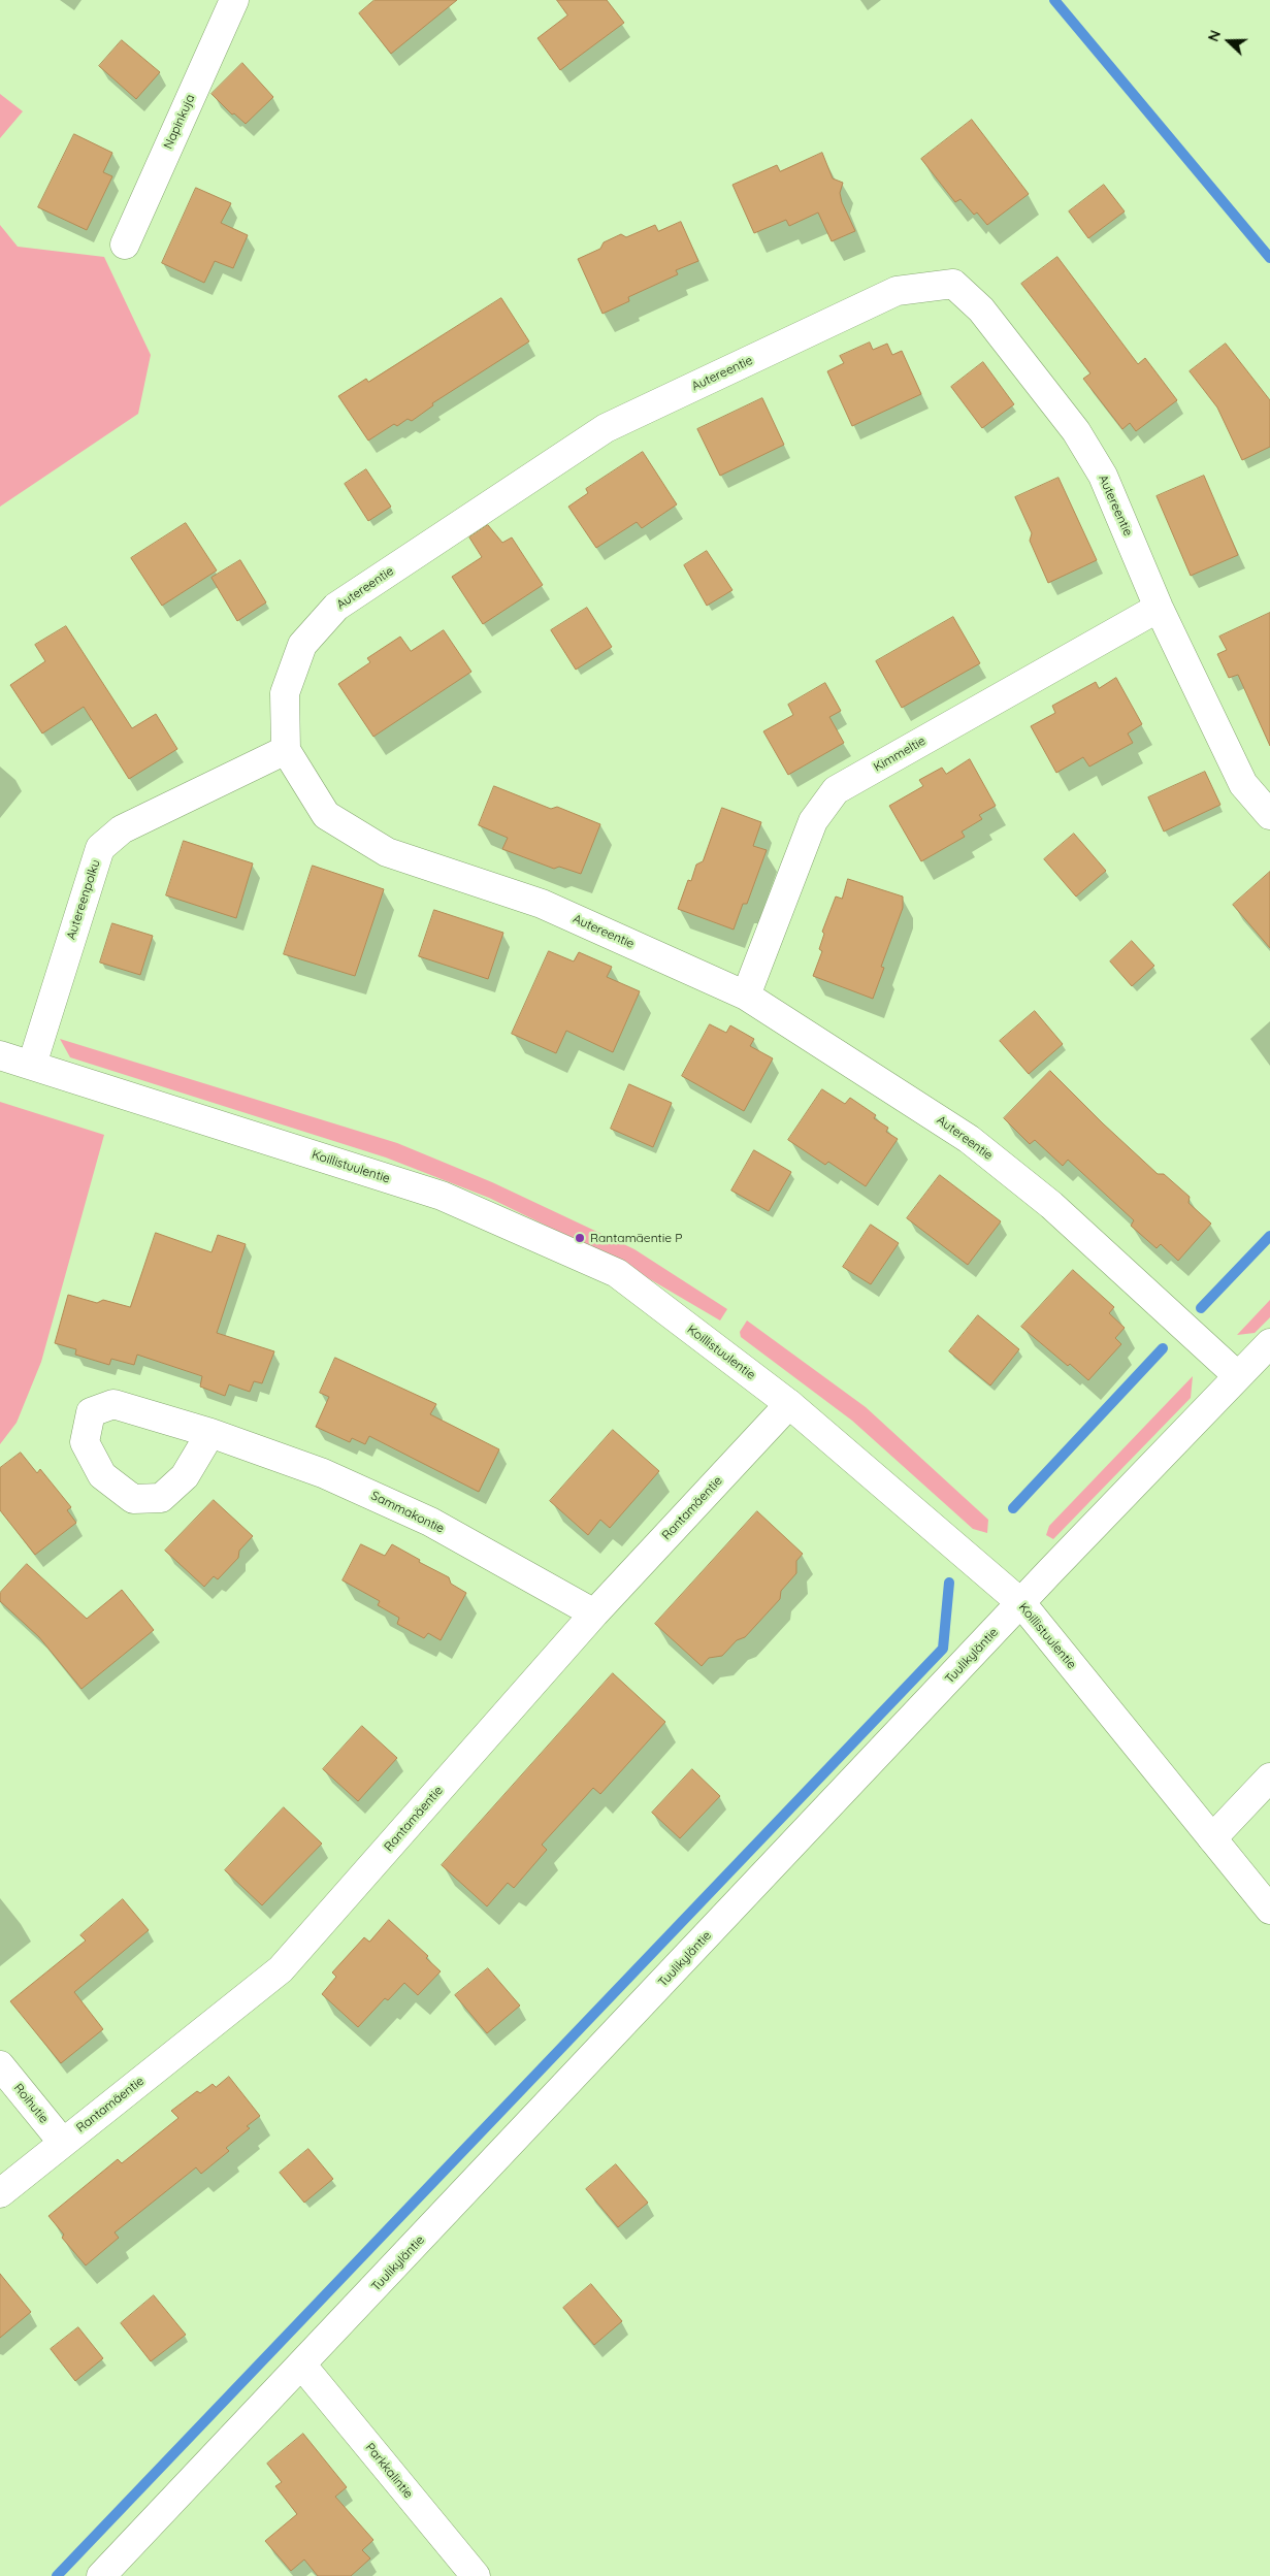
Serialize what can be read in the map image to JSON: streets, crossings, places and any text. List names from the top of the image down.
{
  "streets": {
    "street": [
      "Napinkuja",
      "Autereentie",
      "Kimmeltie",
      "Autereenpolku",
      "Koillistuulentie",
      "Rantamäentie",
      "Sammakontie",
      "Tuulikyläntie",
      "Roihutie",
      "Parkkalintie"
    ]
  },
  "crossings": [
    ["Autereentie", "Kimmeltie"],
    ["Autereentie", "Autereenpolku"],
    ["Autereentie", "Tuulikyläntie"],
    ["Autereenpolku", "Koillistuulentie"],
    ["Koillistuulentie", "Rantamäentie"],
    ["Koillistuulentie", "Tuulikyläntie"],
    ["Rantamäentie", "Sammakontie"],
    ["Rantamäentie", "Roihutie"],
    ["Tuulikyläntie", "Parkkalintie"]
  ],
  "places": ["Rantamäentie P"],
  "north": "left"
}
